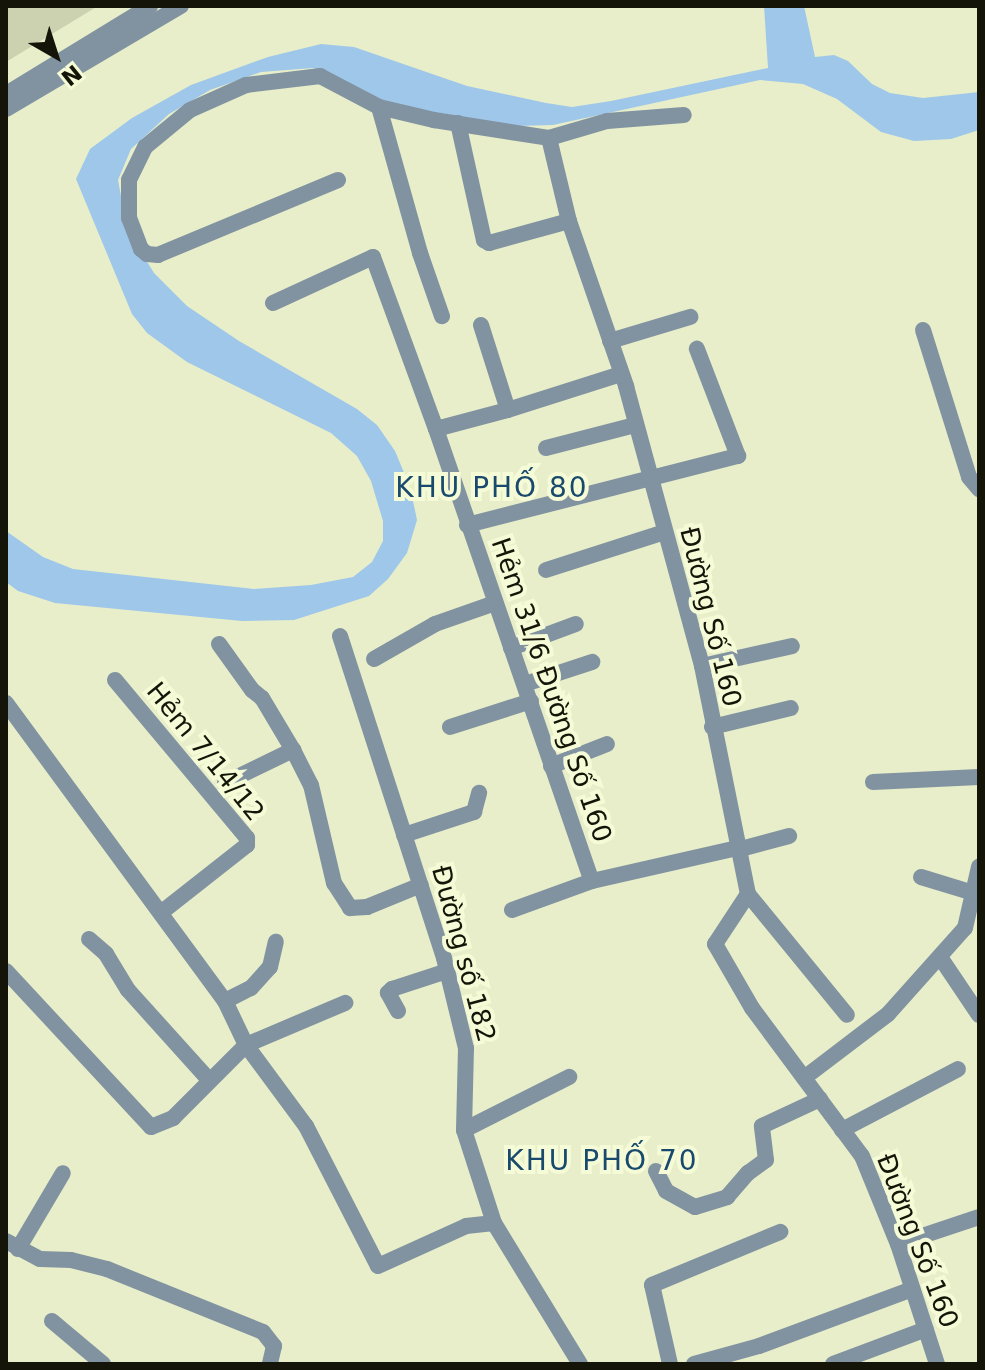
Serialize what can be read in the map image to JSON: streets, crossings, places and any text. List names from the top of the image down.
{
  "streets": {
    "street": [
      "Đường Số 160",
      "Hẻm 31/6 Đường Số 160",
      "Hẻm 7/14/12",
      "Đường số 182"
    ]
  },
  "districts": ["KHU PHỐ 80", "KHU PHỐ 70"],
  "north": "bottom right"
}
